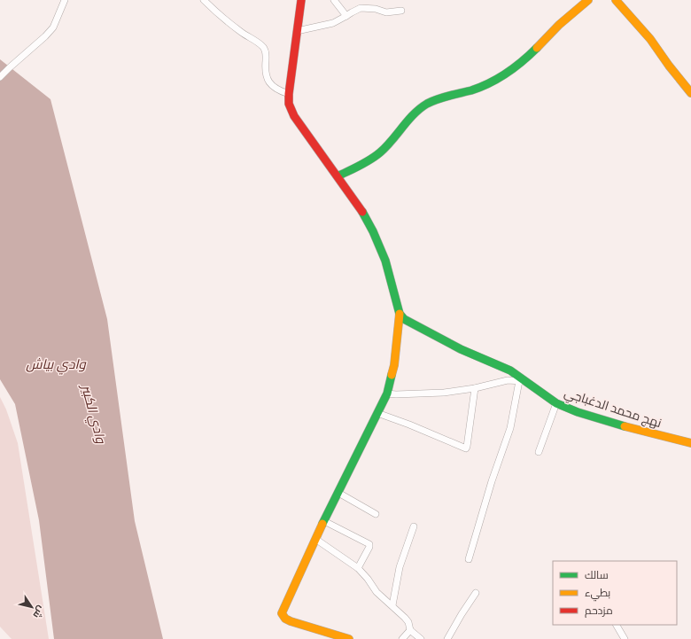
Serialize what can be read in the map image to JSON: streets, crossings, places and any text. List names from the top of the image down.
{
  "streets": {
    "street": ["نهج محمد الدغباجي"]
  },
  "water": ["وادي بياش", "وادي الكبير"],
  "legend": ["سالك", "بطيء", "مزدحم"],
  "north": "bottom right"
}
